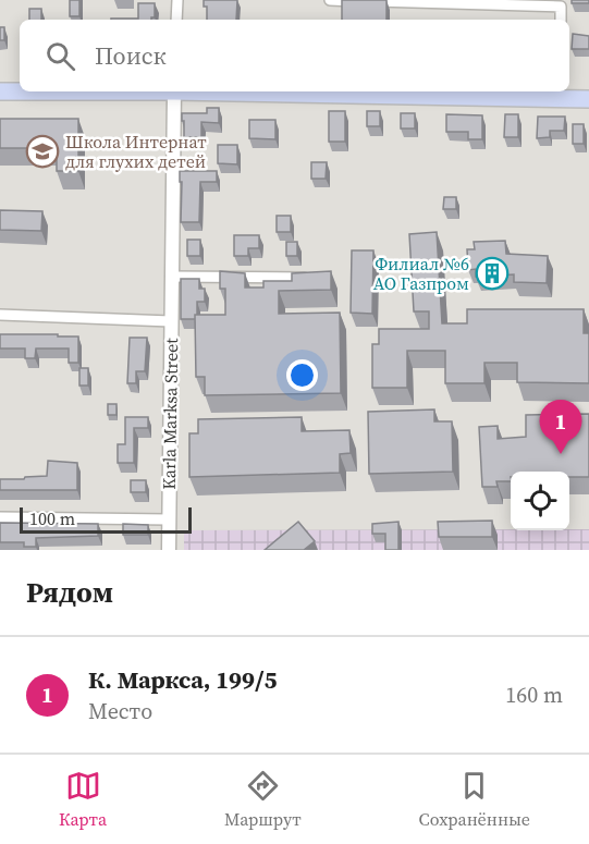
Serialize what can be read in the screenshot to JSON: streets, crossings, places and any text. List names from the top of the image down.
{
  "streets": {
    "street": ["Karla Marksa Street"]
  },
  "places": {
    "school or university": ["Школа Интернат для глухих детей"],
    "building": ["Филиал №6 АО Газпром"]
  },
  "scale_bar": "100 m",
  "page": {
    "search": "Поиск",
    "pins": "1",
    "scale": "100 m",
    "heading": "Рядом",
    "list": [
      {
        "mark": "1",
        "name": "К. Маркса, 199/5",
        "note": "Место",
        "value": "160 m"
      }
    ],
    "nav": ["Карта", "Маршрут", "Сохранённые"]
  }
}
